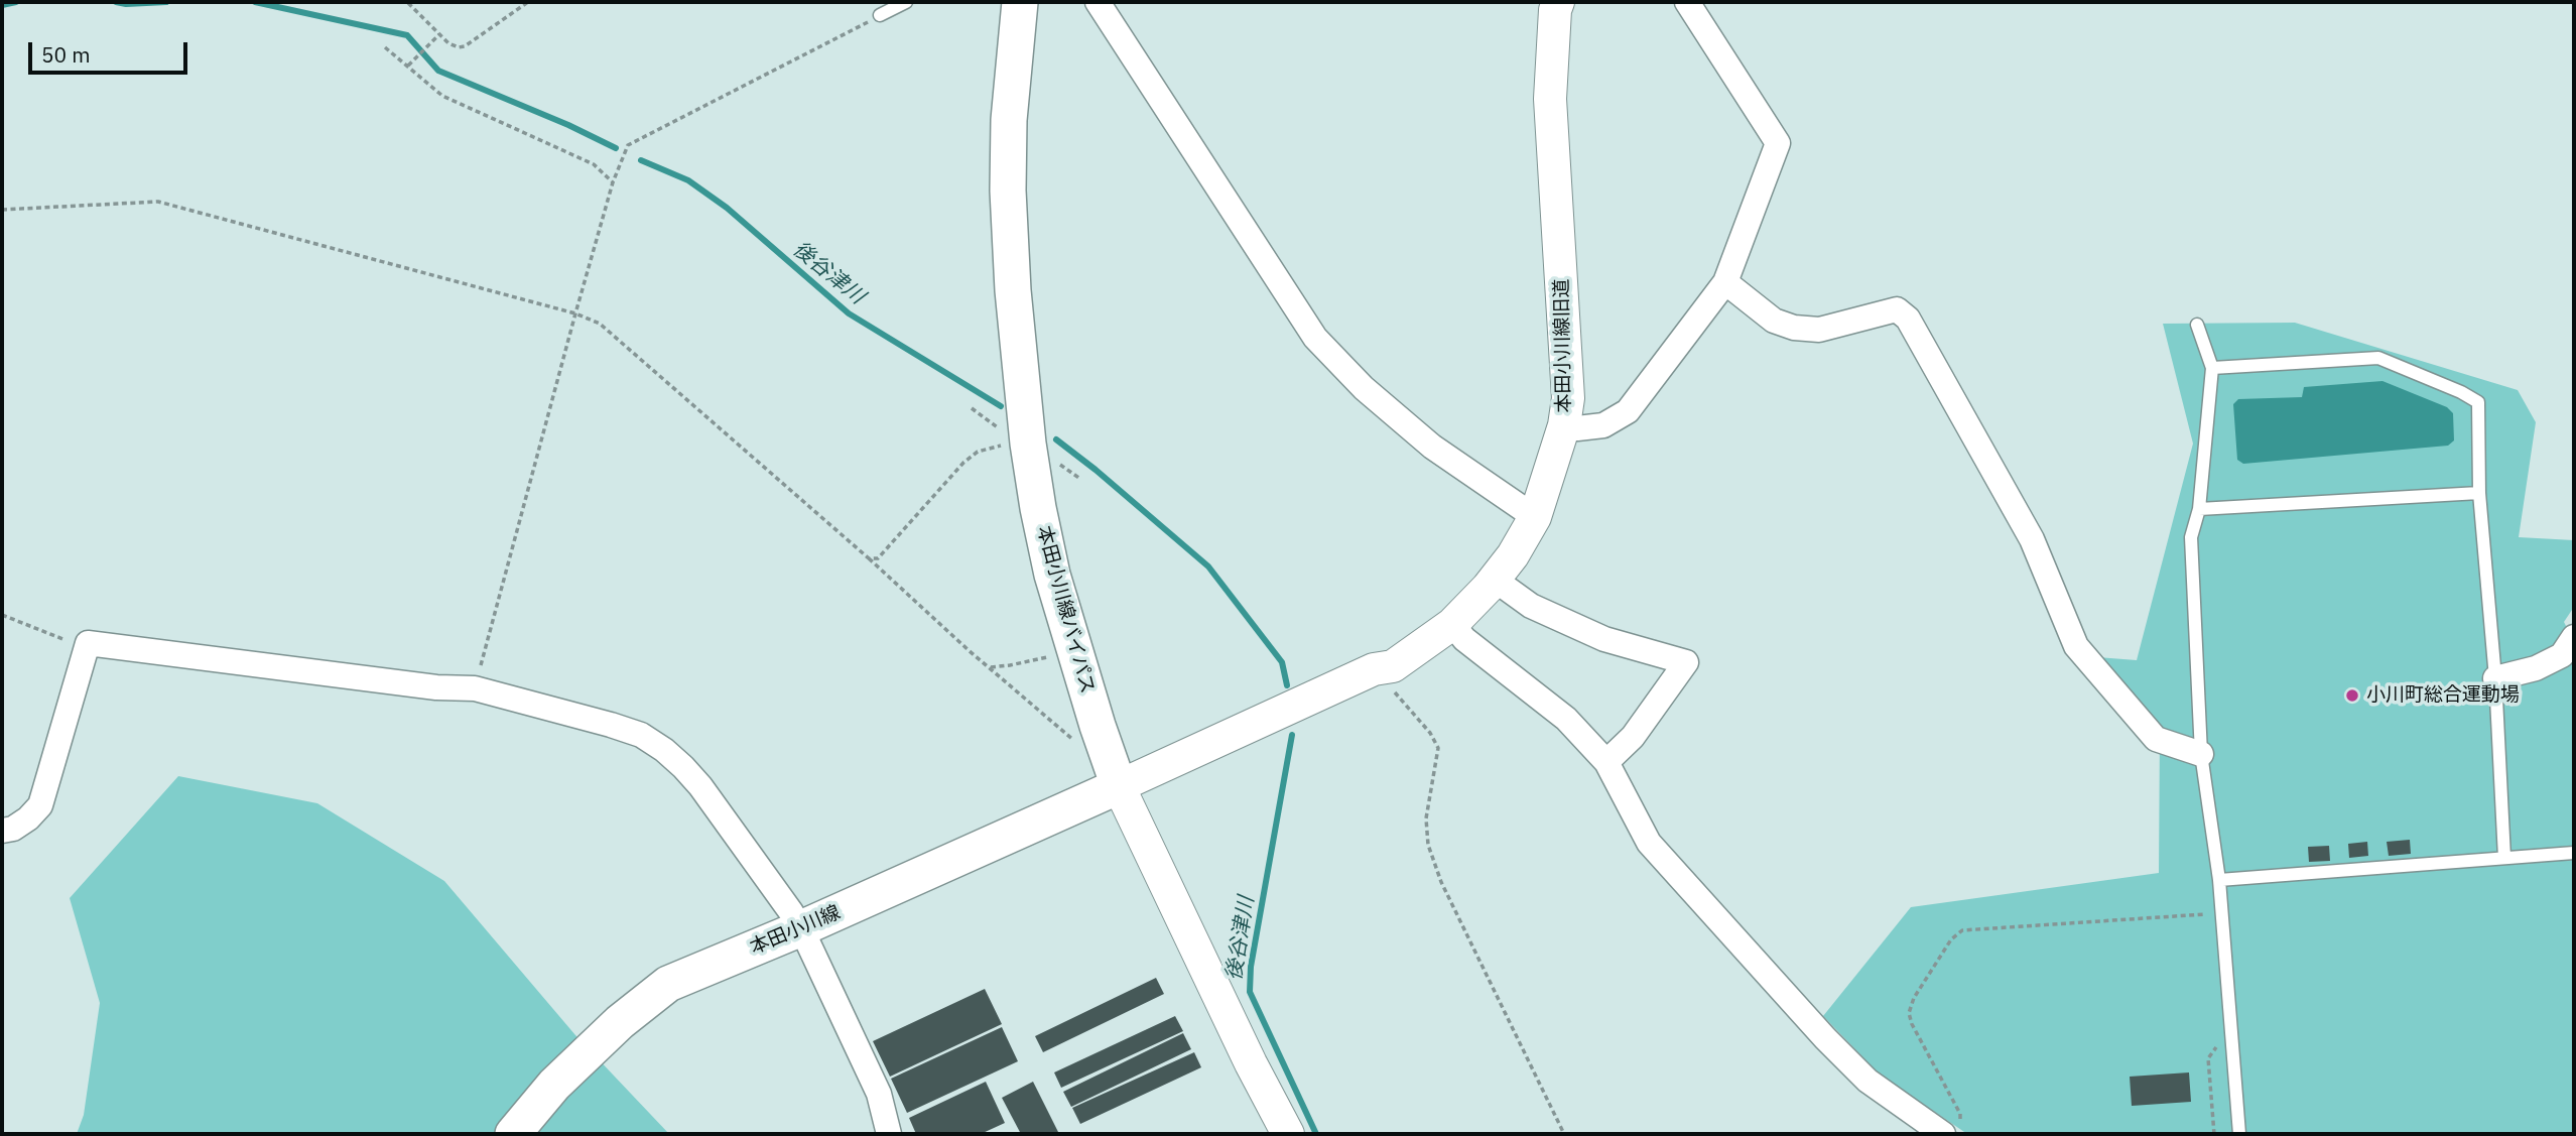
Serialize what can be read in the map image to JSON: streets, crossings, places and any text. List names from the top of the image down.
{
  "streets": {
    "main road": ["本田小川線バイパス", "本田小川線"],
    "street": ["本田小川線旧道"]
  },
  "crossings": [
    ["本田小川線旧道", "本田小川線バイパス"],
    ["本田小川線旧道", "本田小川線"],
    ["本田小川線バイパス", "本田小川線"]
  ],
  "water": ["後谷津川"],
  "places": ["小川町総合運動場"],
  "scale_bar": "50 m"
}
